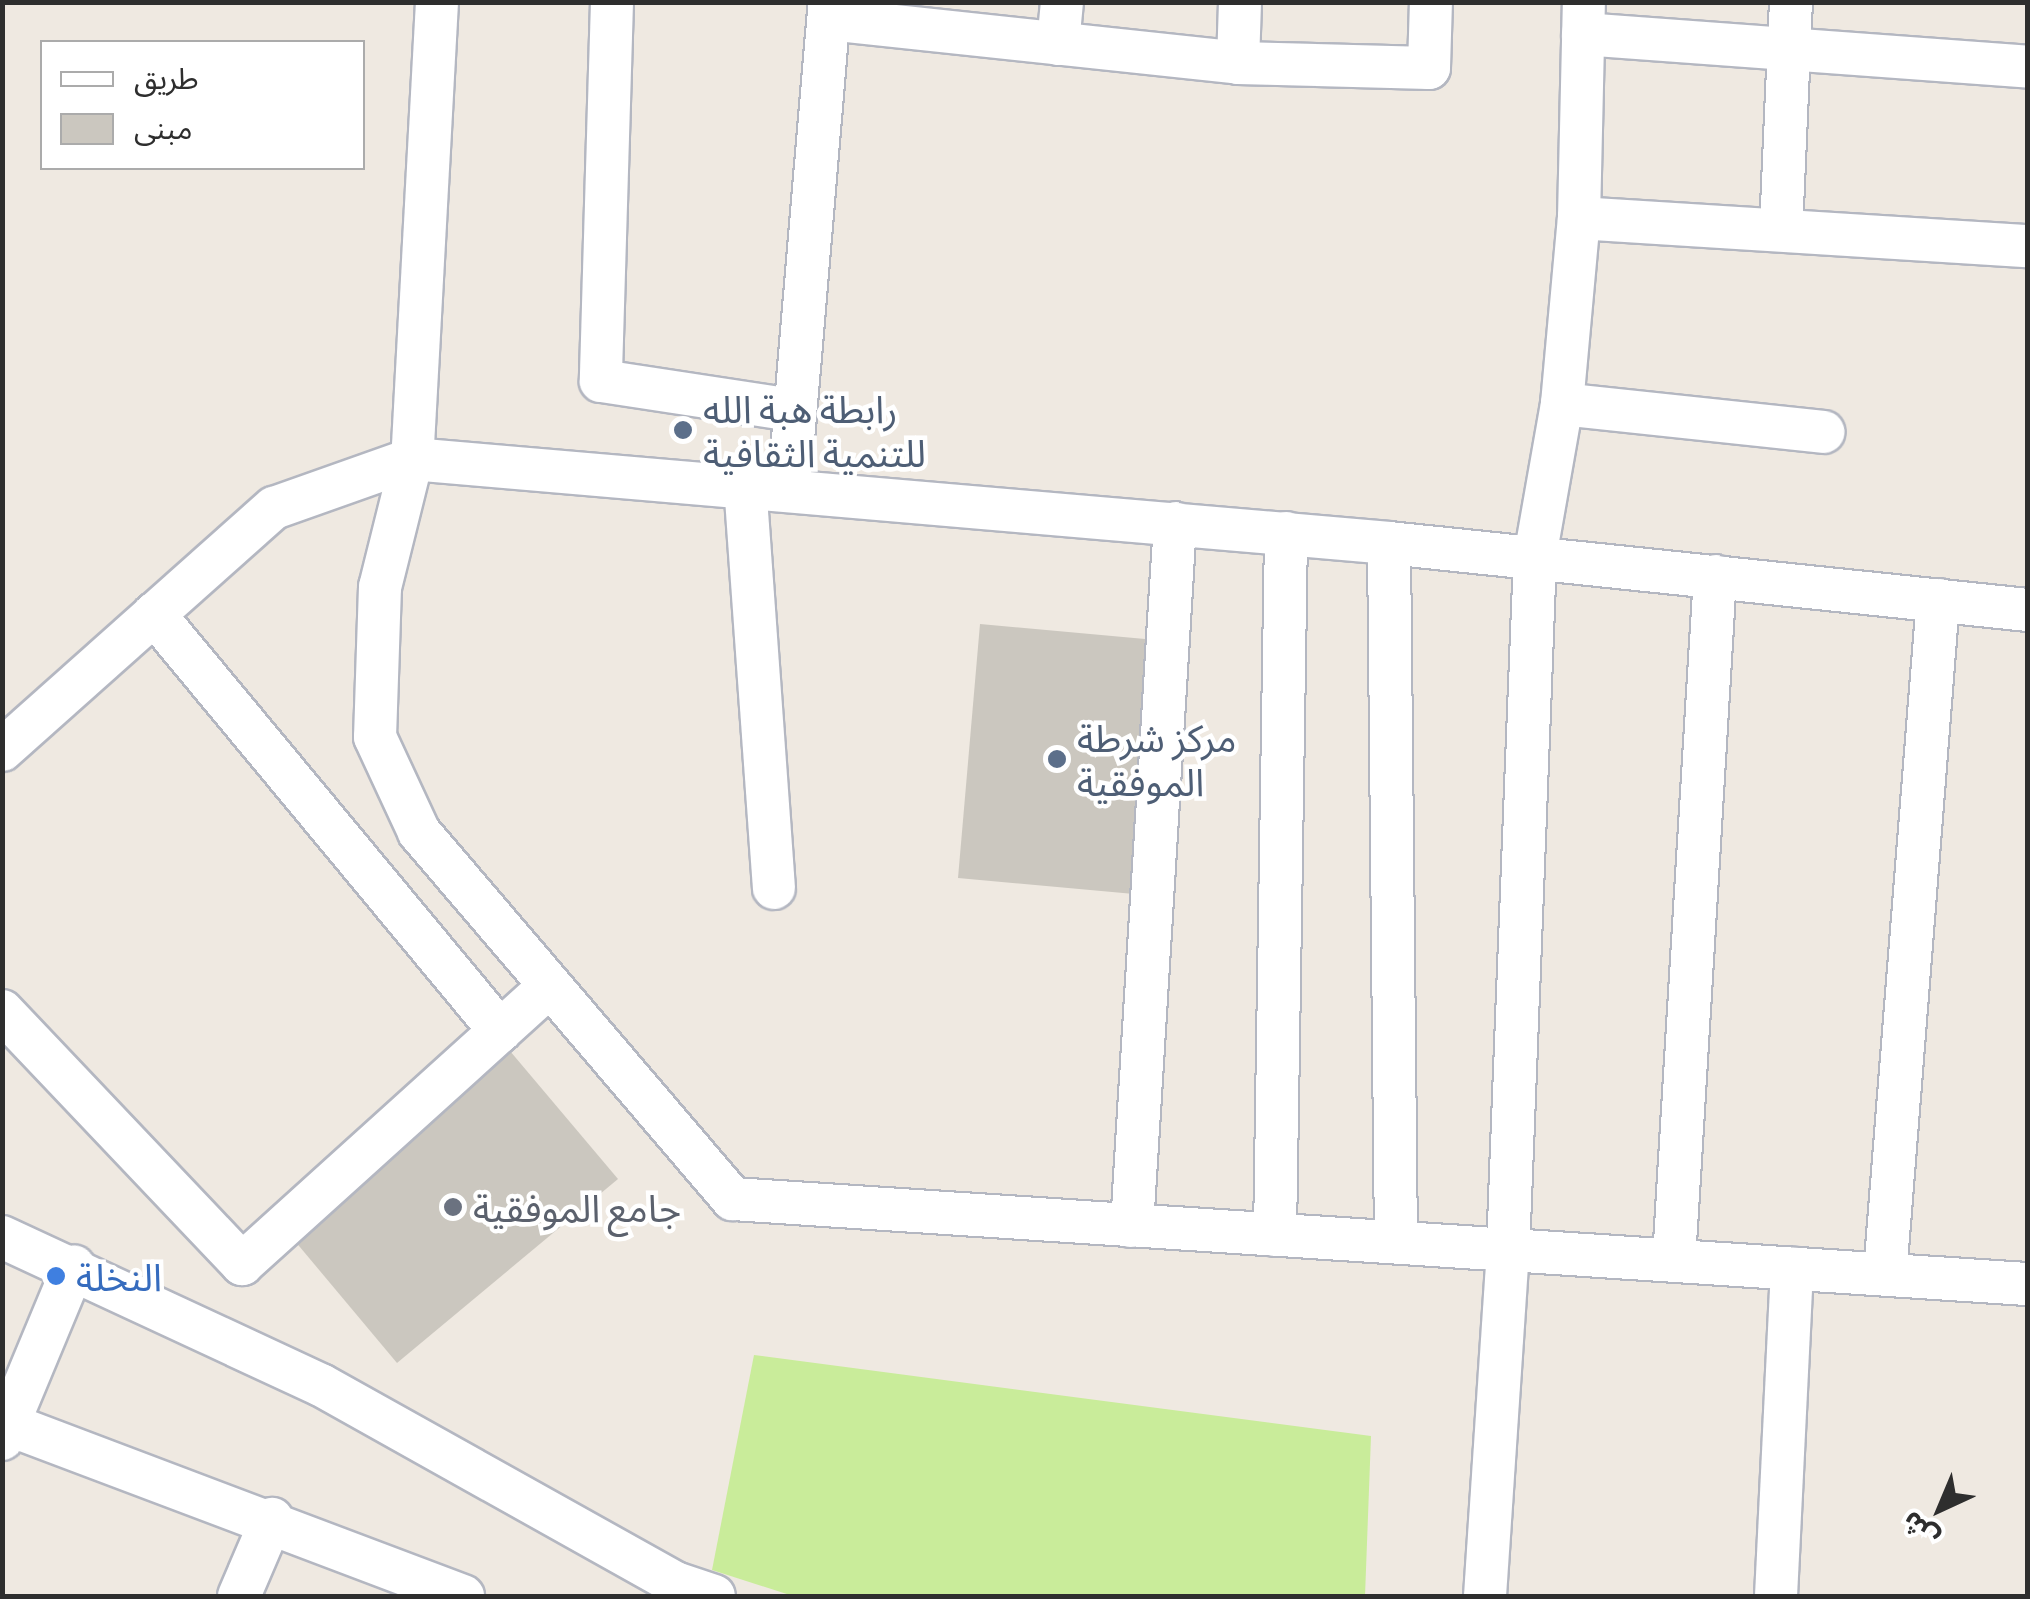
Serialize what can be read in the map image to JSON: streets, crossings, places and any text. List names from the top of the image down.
{
  "places": [
    "رابطة هبة الله للتنمية الثقافية",
    "مركز شرطة الموفقية",
    "جامع الموفقية",
    "النخلة"
  ],
  "legend": ["طريق", "مبنى"],
  "north": "bottom left"
}
